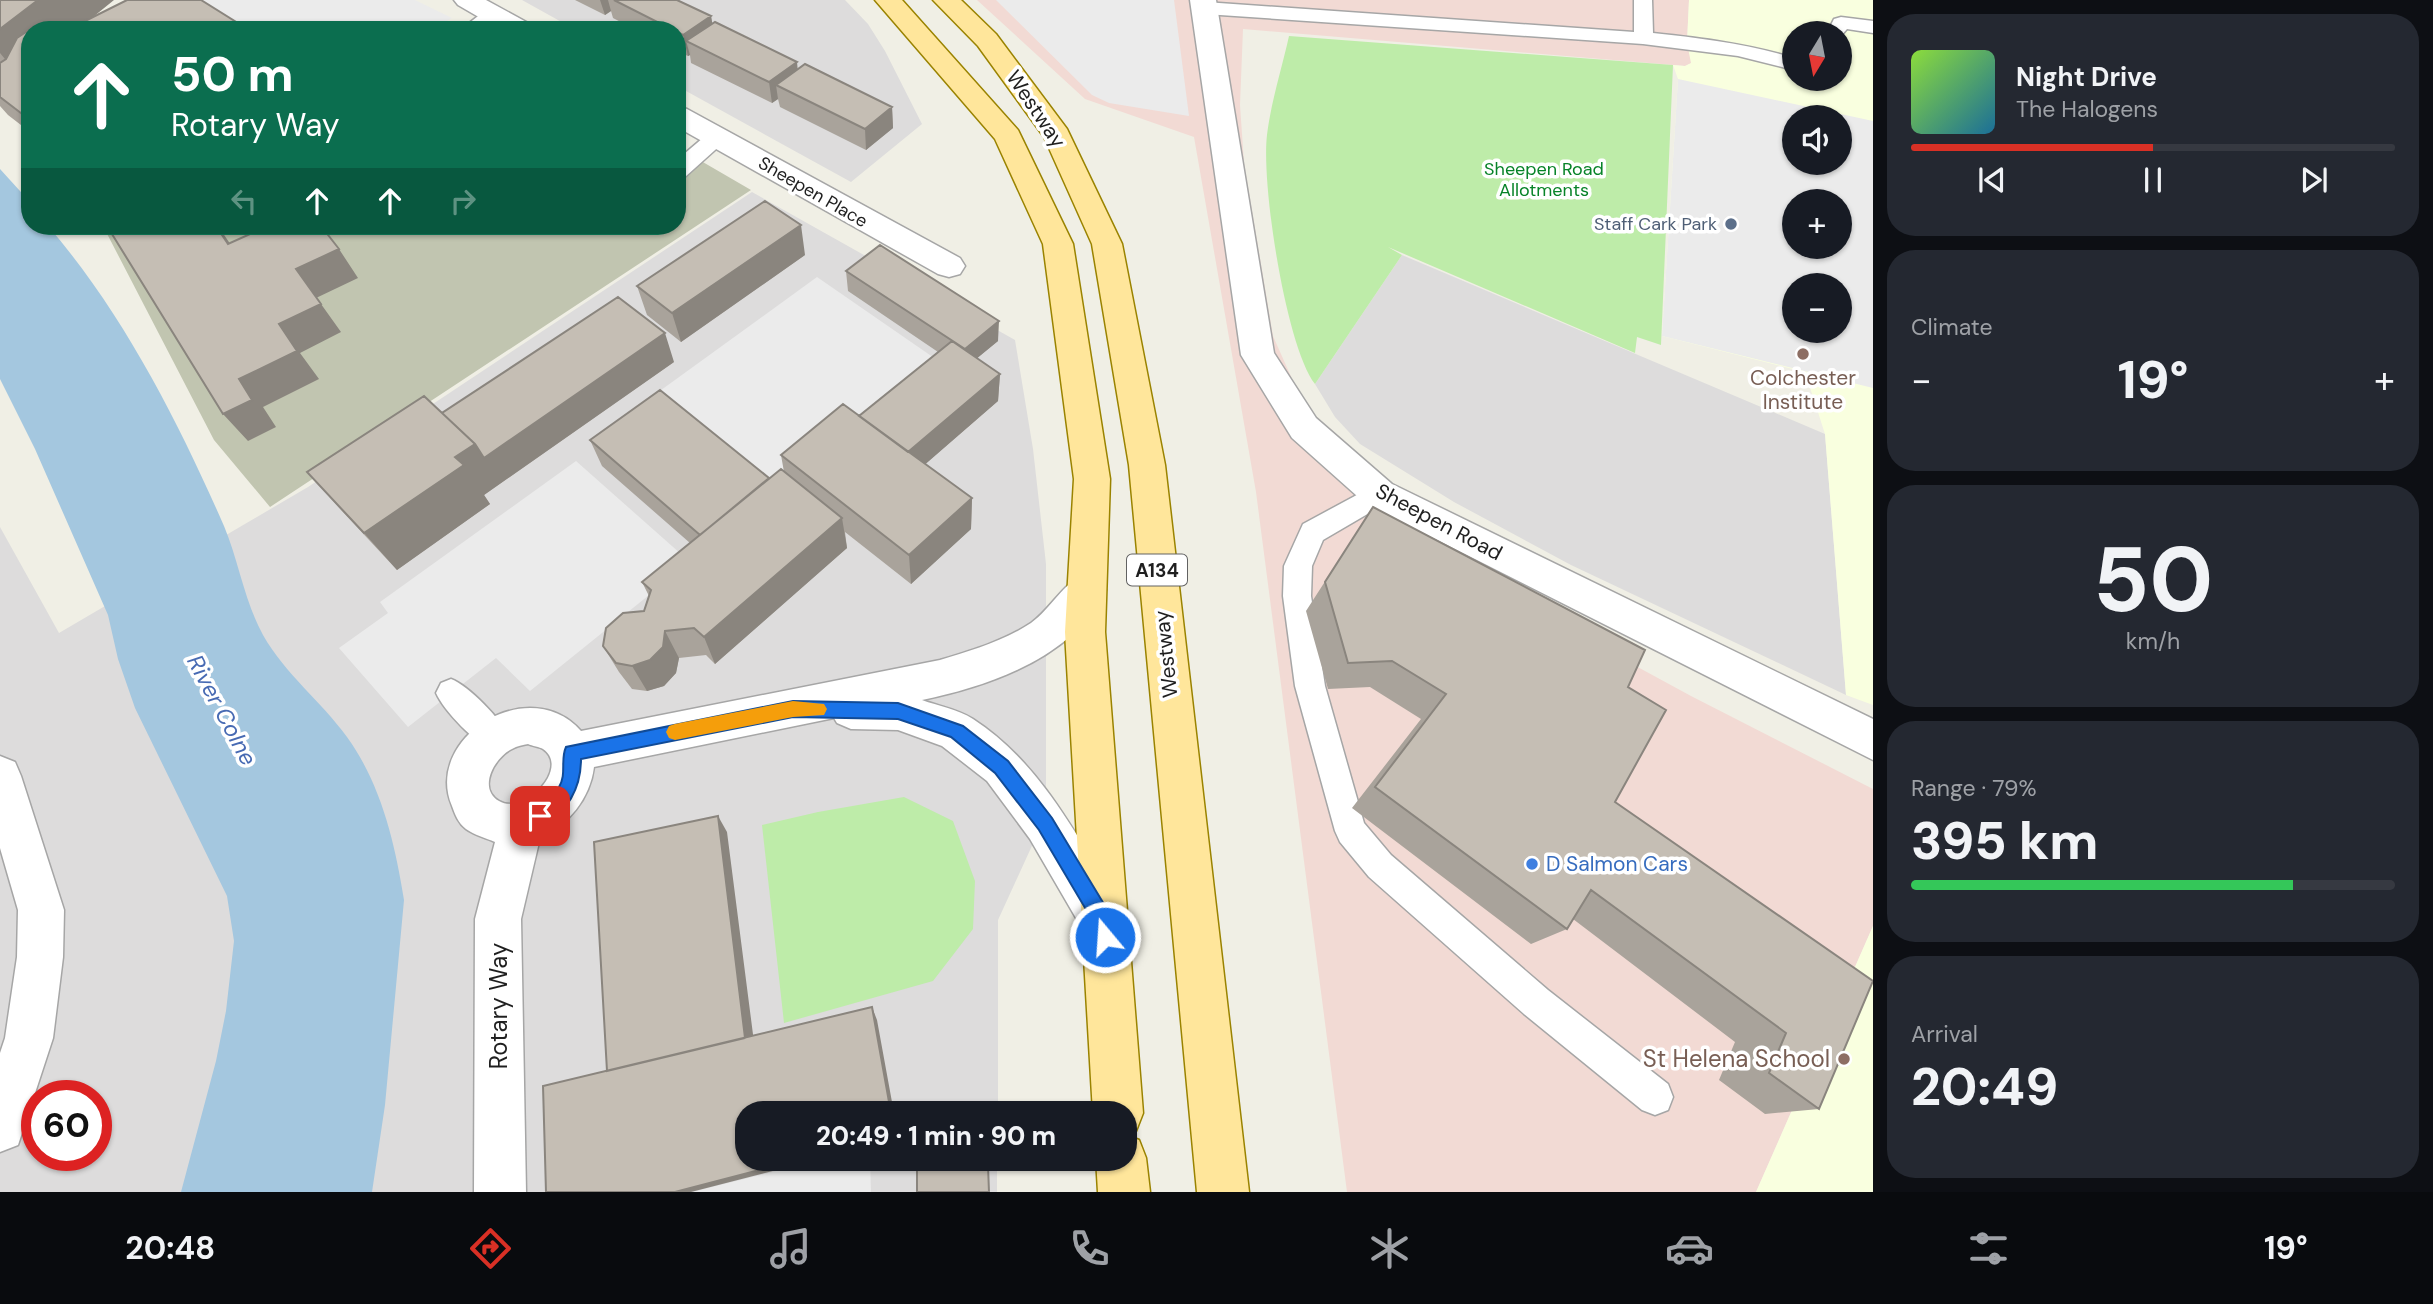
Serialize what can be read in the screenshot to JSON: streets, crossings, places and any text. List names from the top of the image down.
{
  "streets": {
    "main road": ["Westway", "A134"],
    "street": ["Sheepen Place", "Sheepen Road", "Rotary Way"]
  },
  "water": ["River Colne"],
  "parks": ["Sheepen Road Allotments"],
  "places": [
    "Staff Cark Park",
    "Colchester Institute",
    "D Salmon Cars",
    "St Helena School"
  ],
  "north": "bottom",
  "page": {
    "map_buttons": ["+", "−"],
    "turn": ["50 m", "Rotary Way"],
    "song": ["Night Drive", "The Halogens"],
    "tile": [
      "Climate",
      ["50", "km/h"],
      ["Range · 79%", "395 km"],
      ["Arrival", "20:49"]
    ],
    "heat": ["−", "19°", "+"],
    "limit": "60",
    "trip": "20:49 · 1 min · 90 m",
    "tabs": ["20:48", "19°"]
  }
}
